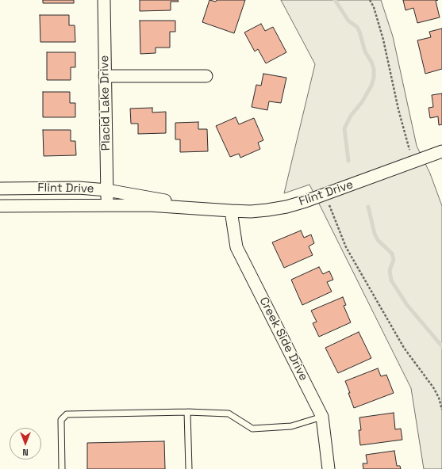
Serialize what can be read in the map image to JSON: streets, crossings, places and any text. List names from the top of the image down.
{
  "streets": {
    "street": ["Placid Lake Drive", "Flint Drive", "Creek Side Drive"]
  },
  "crossings": [
    ["Placid Lake Drive", "Flint Drive"],
    ["Flint Drive", "Creek Side Drive"]
  ],
  "north": "bottom"
}
